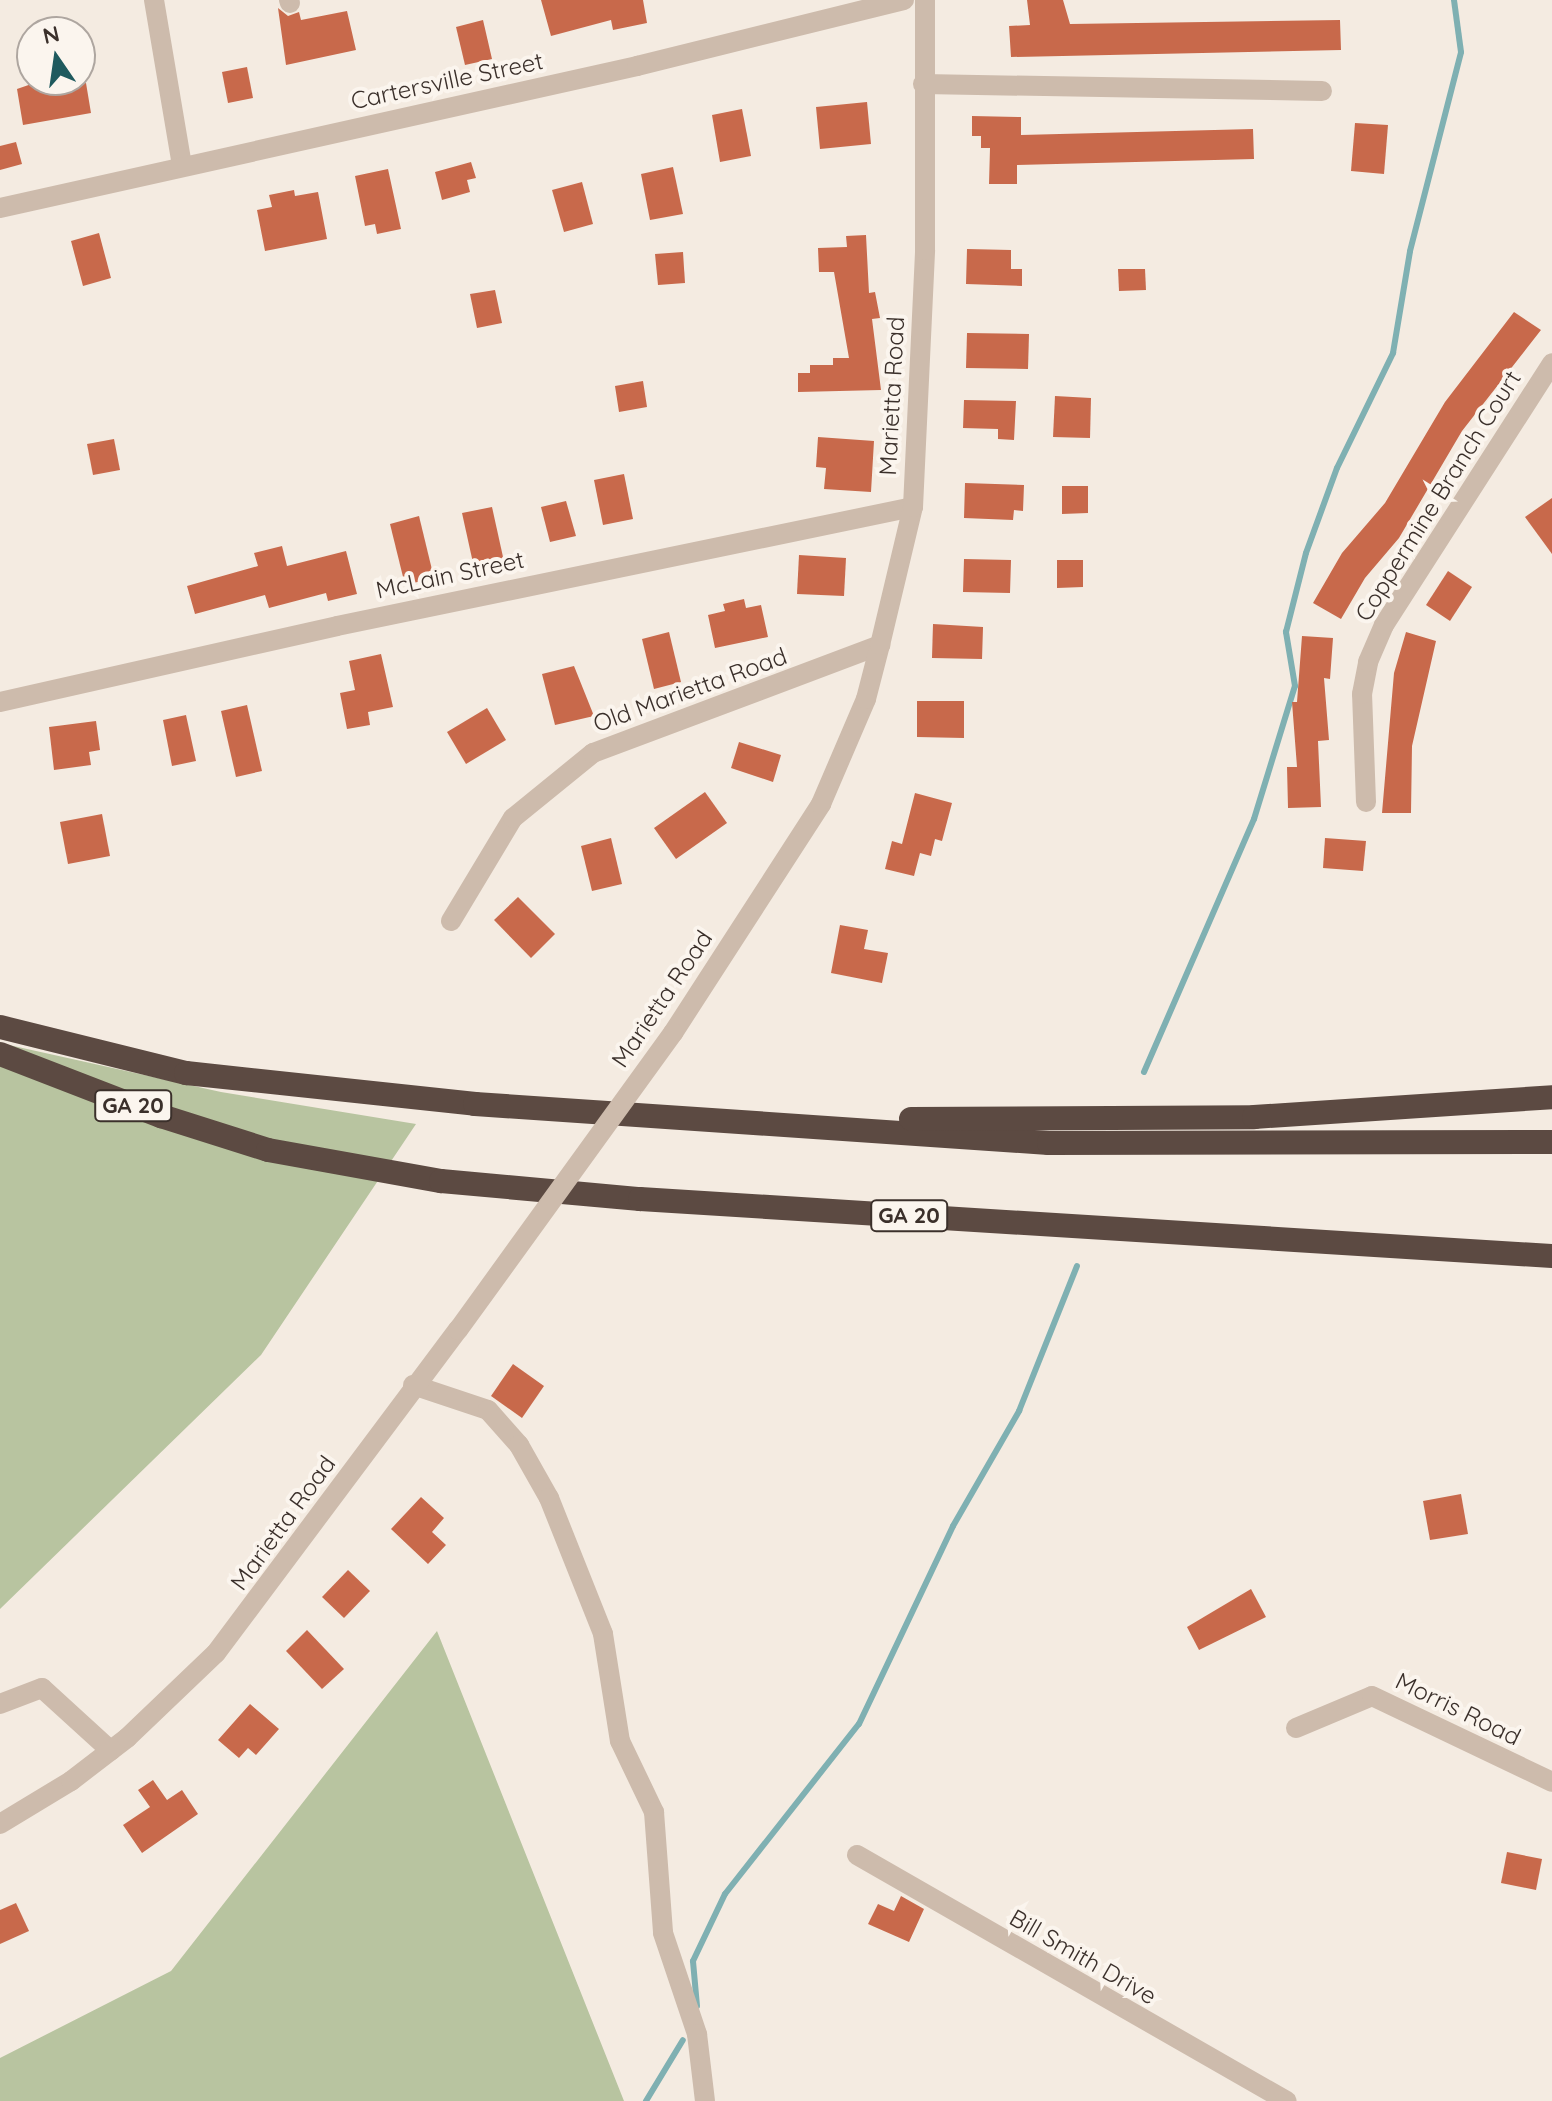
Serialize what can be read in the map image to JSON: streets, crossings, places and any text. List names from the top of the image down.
{
  "streets": {
    "highway": ["GA 20"],
    "street": [
      "Cartersville Street",
      "Marietta Road",
      "Coppermine Branch Court",
      "McLain Street",
      "Old Marietta Road",
      "Morris Road",
      "Bill Smith Drive"
    ]
  },
  "crossings": [
    ["Marietta Road", "McLain Street"],
    ["Marietta Road", "Old Marietta Road"]
  ],
  "north": "top"
}
